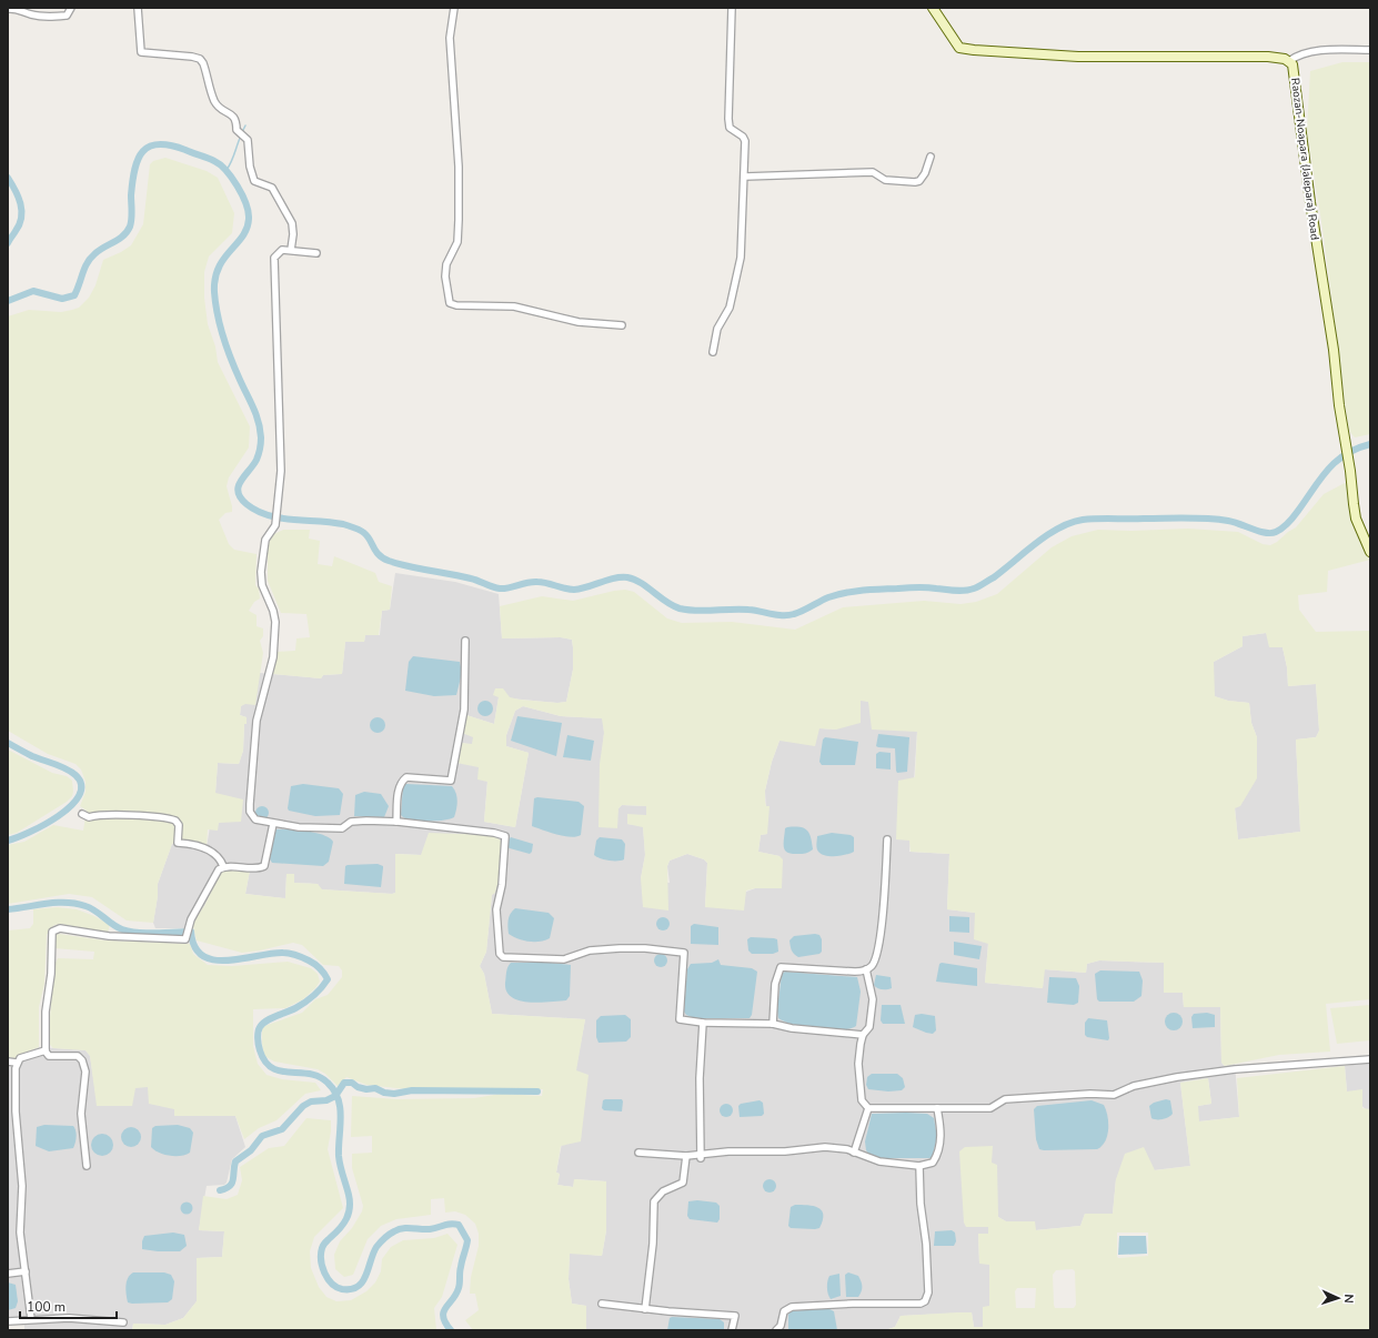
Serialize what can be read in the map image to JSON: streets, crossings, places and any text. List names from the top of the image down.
{
  "streets": {
    "main road": ["Raozan-Noapara (Jalepara) Road"]
  },
  "scale_bar": "100 m",
  "north": "right"
}
